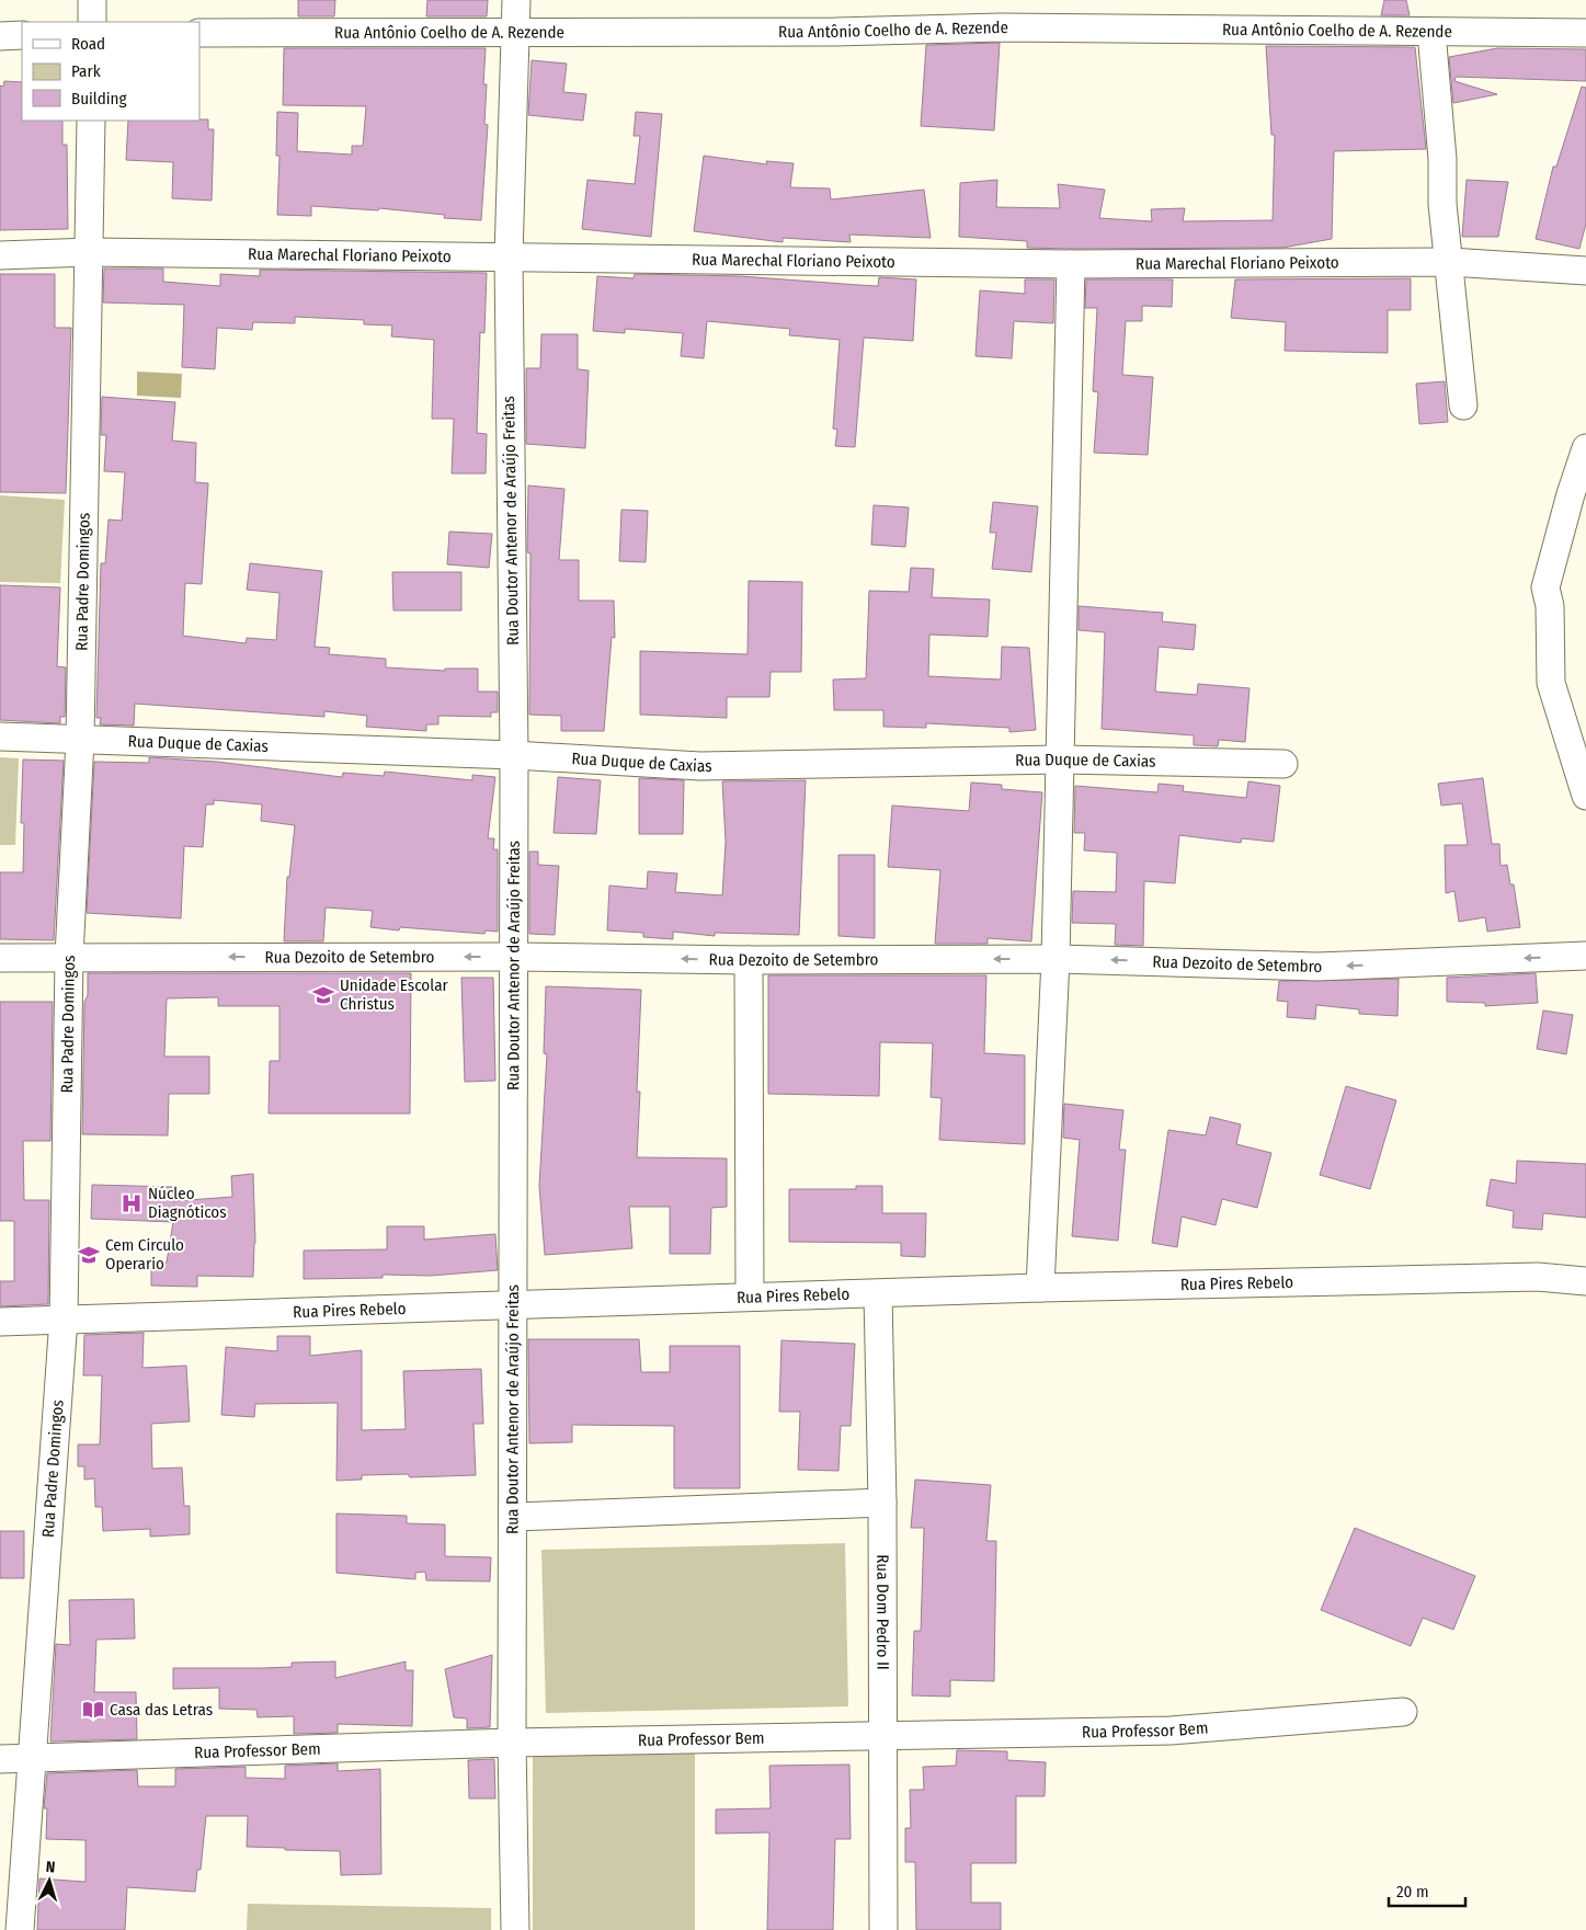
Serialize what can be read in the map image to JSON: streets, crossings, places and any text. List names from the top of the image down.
{
  "streets": {
    "street": [
      "Rua Antônio Coelho de A. Rezende",
      "Rua Marechal Floriano Peixoto",
      "Rua Doutor Antenor de Araújo Freitas",
      "Rua Padre Domingos",
      "Rua Duque de Caxias",
      "Rua Dezoito de Setembro",
      "Rua Pires Rebelo",
      "Rua Dom Pedro II",
      "Rua Professor Bem"
    ]
  },
  "crossings": [
    ["Rua Antônio Coelho de A. Rezende", "Rua Doutor Antenor de Araújo Freitas"],
    ["Rua Marechal Floriano Peixoto", "Rua Doutor Antenor de Araújo Freitas"],
    ["Rua Marechal Floriano Peixoto", "Rua Padre Domingos"],
    ["Rua Doutor Antenor de Araújo Freitas", "Rua Duque de Caxias"],
    ["Rua Doutor Antenor de Araújo Freitas", "Rua Dezoito de Setembro"],
    ["Rua Doutor Antenor de Araújo Freitas", "Rua Pires Rebelo"],
    ["Rua Doutor Antenor de Araújo Freitas", "Rua Professor Bem"],
    ["Rua Padre Domingos", "Rua Duque de Caxias"],
    ["Rua Padre Domingos", "Rua Dezoito de Setembro"],
    ["Rua Padre Domingos", "Rua Pires Rebelo"],
    ["Rua Padre Domingos", "Rua Professor Bem"],
    ["Rua Pires Rebelo", "Rua Dom Pedro II"],
    ["Rua Dom Pedro II", "Rua Professor Bem"]
  ],
  "one_way": ["Rua Dezoito de Setembro"],
  "places": {
    "school or university": ["Unidade Escolar Christus", "Cem Circulo Operario"],
    "hospital": ["Núcleo Diagnóticos"],
    "library": ["Casa das Letras"]
  },
  "legend": ["Road", "Park", "Building"],
  "scale_bar": "20 m",
  "north": "top"
}
